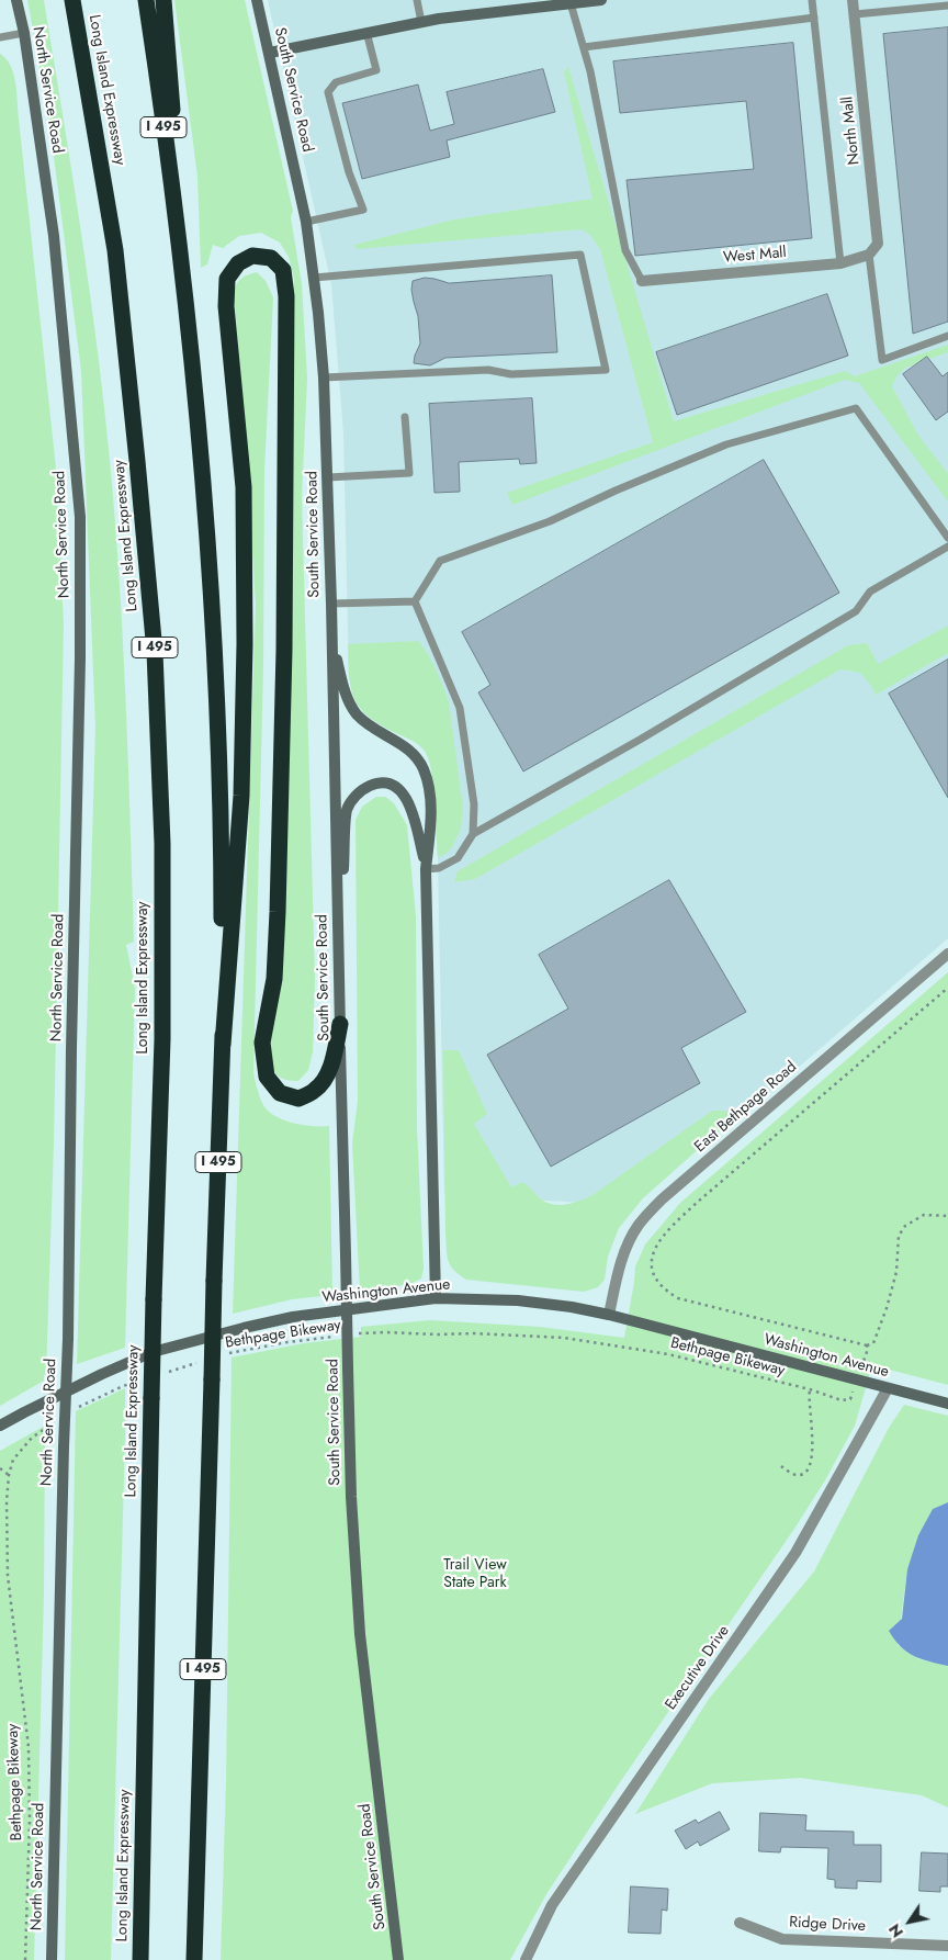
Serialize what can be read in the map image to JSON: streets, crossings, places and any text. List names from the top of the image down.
{
  "streets": {
    "highway": ["Long Island Expressway", "I 495"],
    "main road": ["North Service Road", "South Service Road", "Washington Avenue"],
    "street": [
      "North Mall",
      "West Mall",
      "East Bethpage Road",
      "Executive Drive",
      "Ridge Drive"
    ],
    "path": ["Bethpage Bikeway"]
  },
  "crossings": [
    ["North Mall", "West Mall"],
    ["East Bethpage Road", "Washington Avenue"],
    ["Washington Avenue", "Executive Drive"]
  ],
  "parks": ["Trail View State Park"],
  "north": "bottom left"
}
